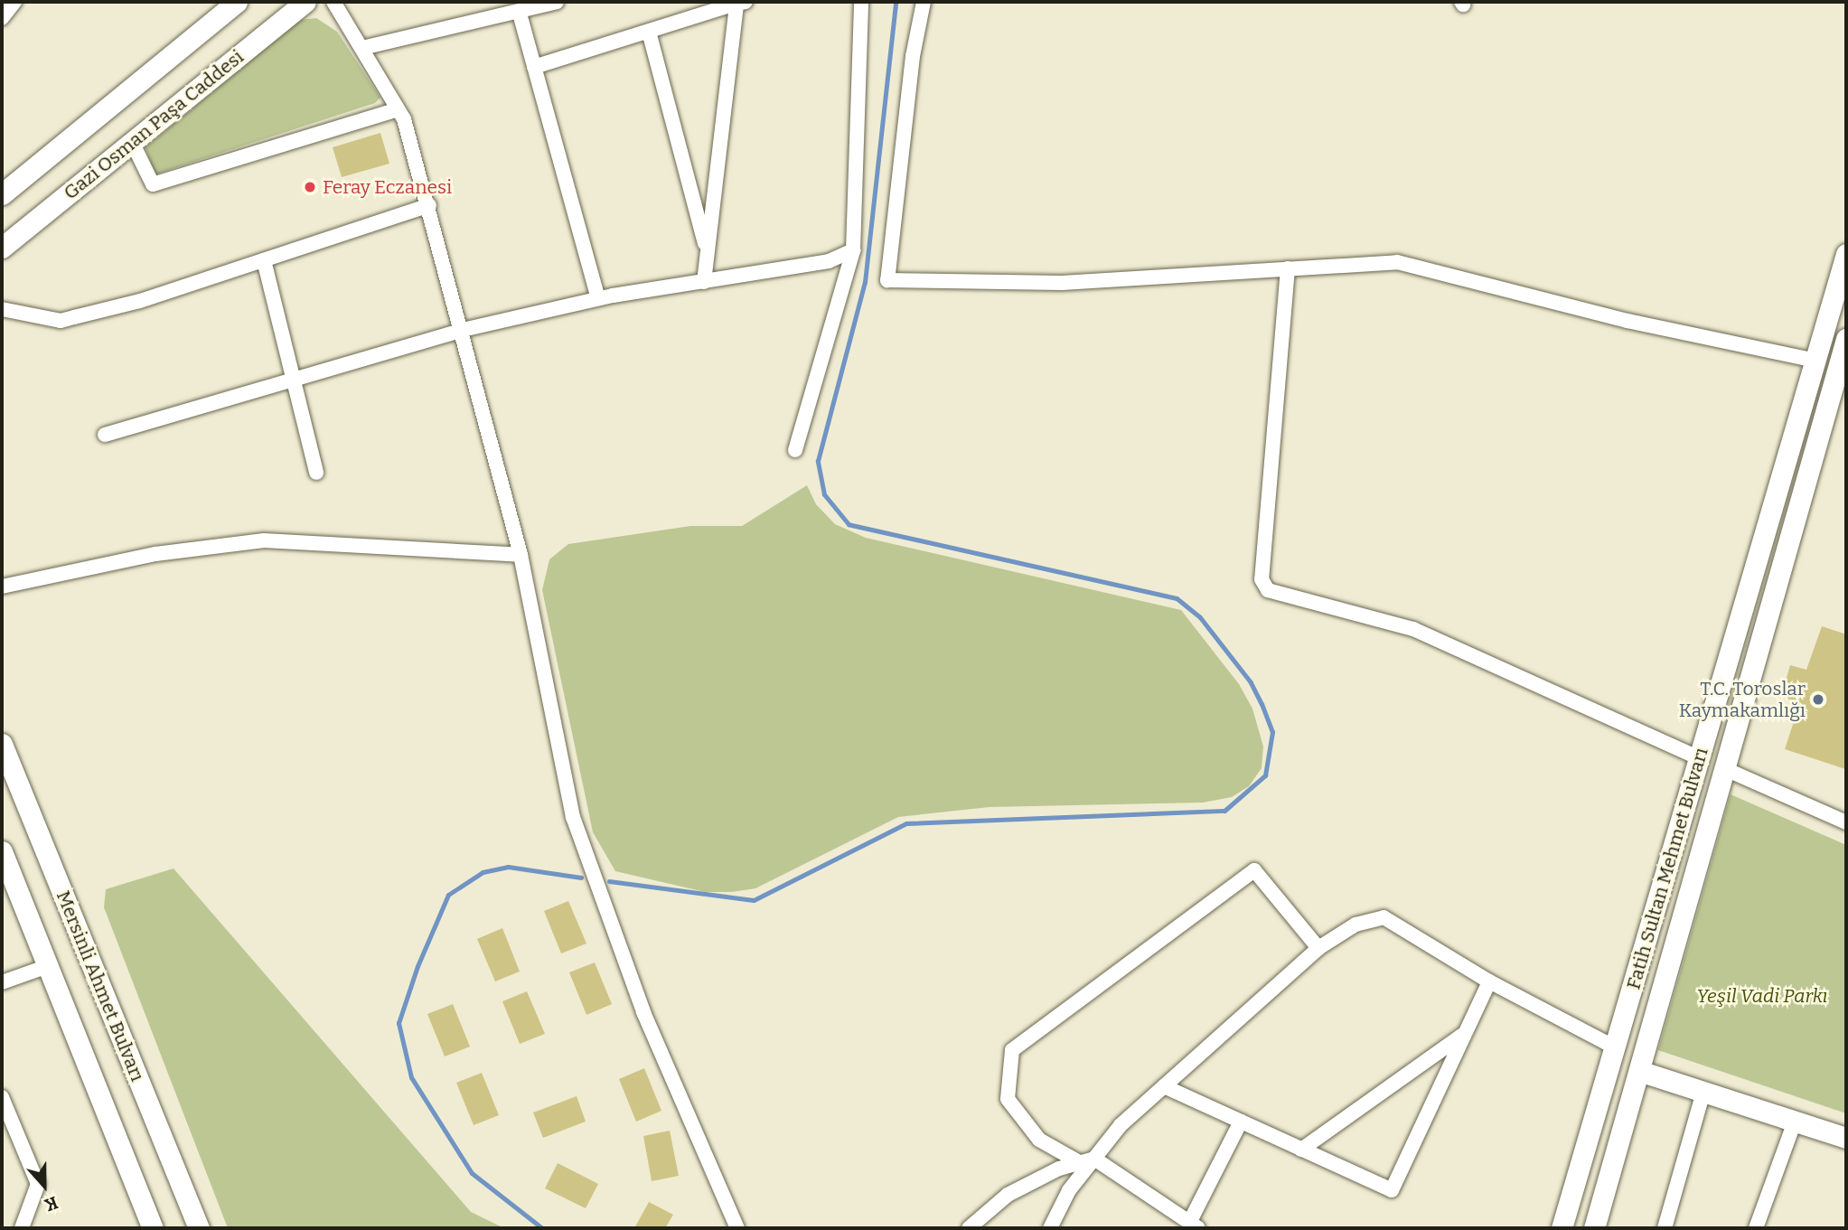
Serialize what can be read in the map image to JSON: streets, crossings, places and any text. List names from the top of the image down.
{
  "streets": {
    "street": ["Gazi Osman Paşa Caddesi", "Fatih Sultan Mehmet Bulvarı", "Mersinli Ahmet Bulvarı"]
  },
  "parks": ["Yeşil Vadi Parkı"],
  "places": ["Feray Eczanesi", "T.C. Toroslar Kaymakamlığı"],
  "north": "bottom"
}
